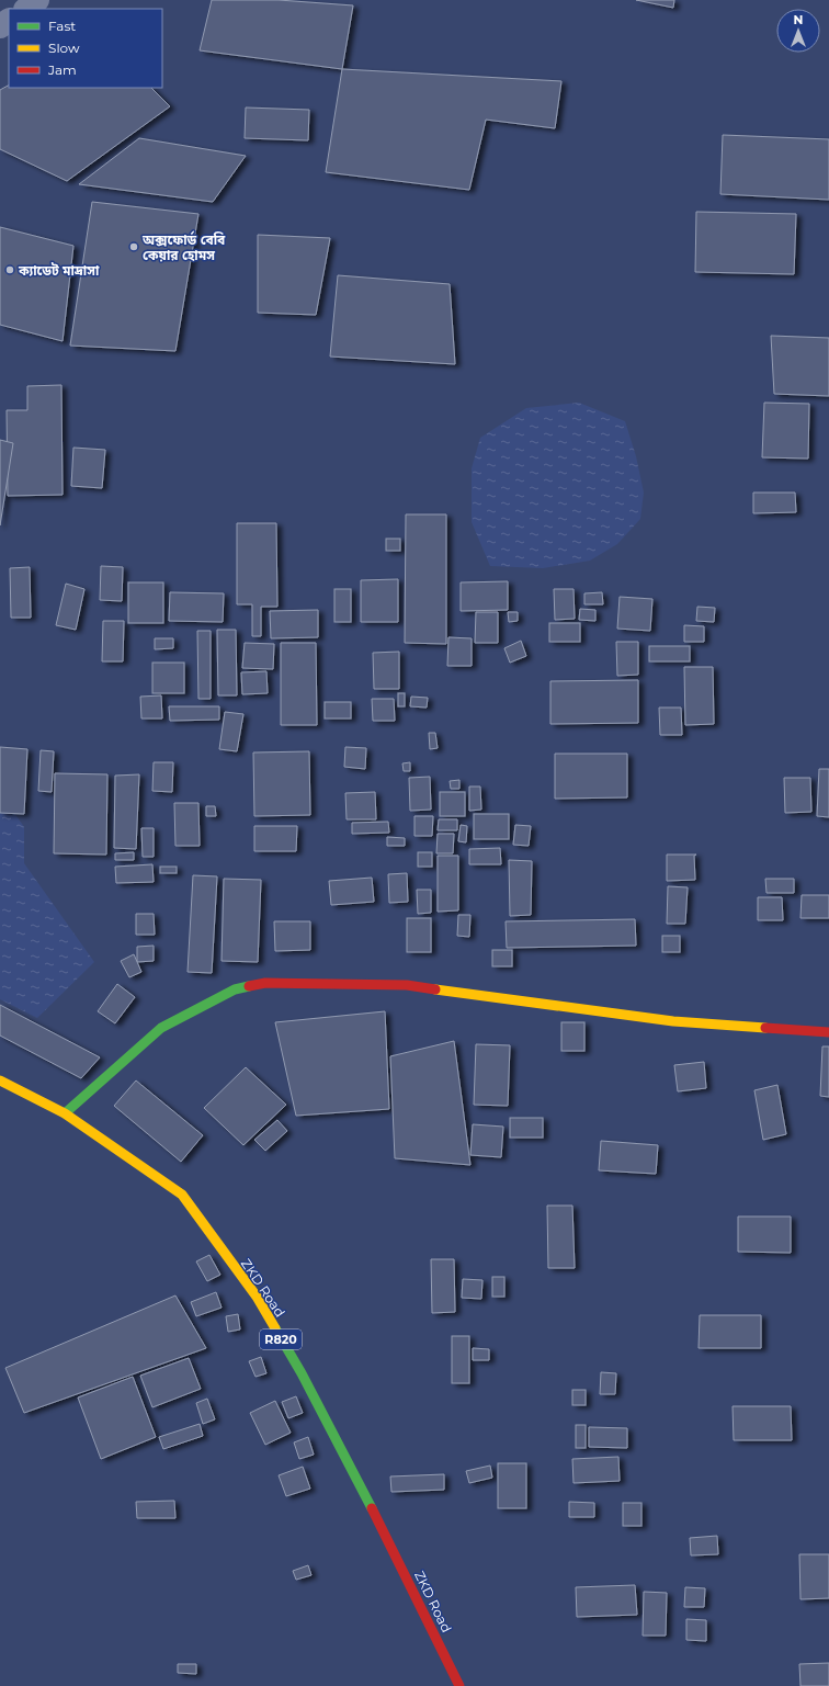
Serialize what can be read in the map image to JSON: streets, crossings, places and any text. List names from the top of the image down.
{
  "streets": {
    "street": ["ZKD Road", "R820"]
  },
  "places": ["অক্সফোর্ড বেবি কেয়ার হোমস", "ক্যাডেট মাদ্রাসা"],
  "legend": ["Fast", "Slow", "Jam"],
  "north": "top"
}
